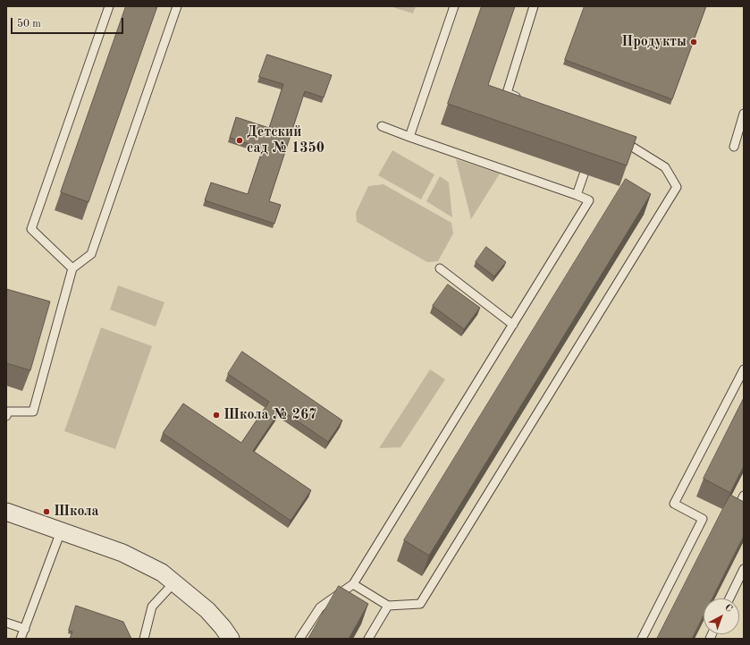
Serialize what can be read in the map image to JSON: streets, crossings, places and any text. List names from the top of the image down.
{
  "places": [
    "Продукты",
    "Детский сад № 1350",
    "Школа № 267",
    "Школа"
  ],
  "scale_bar": "50 m",
  "north": "top right"
}
